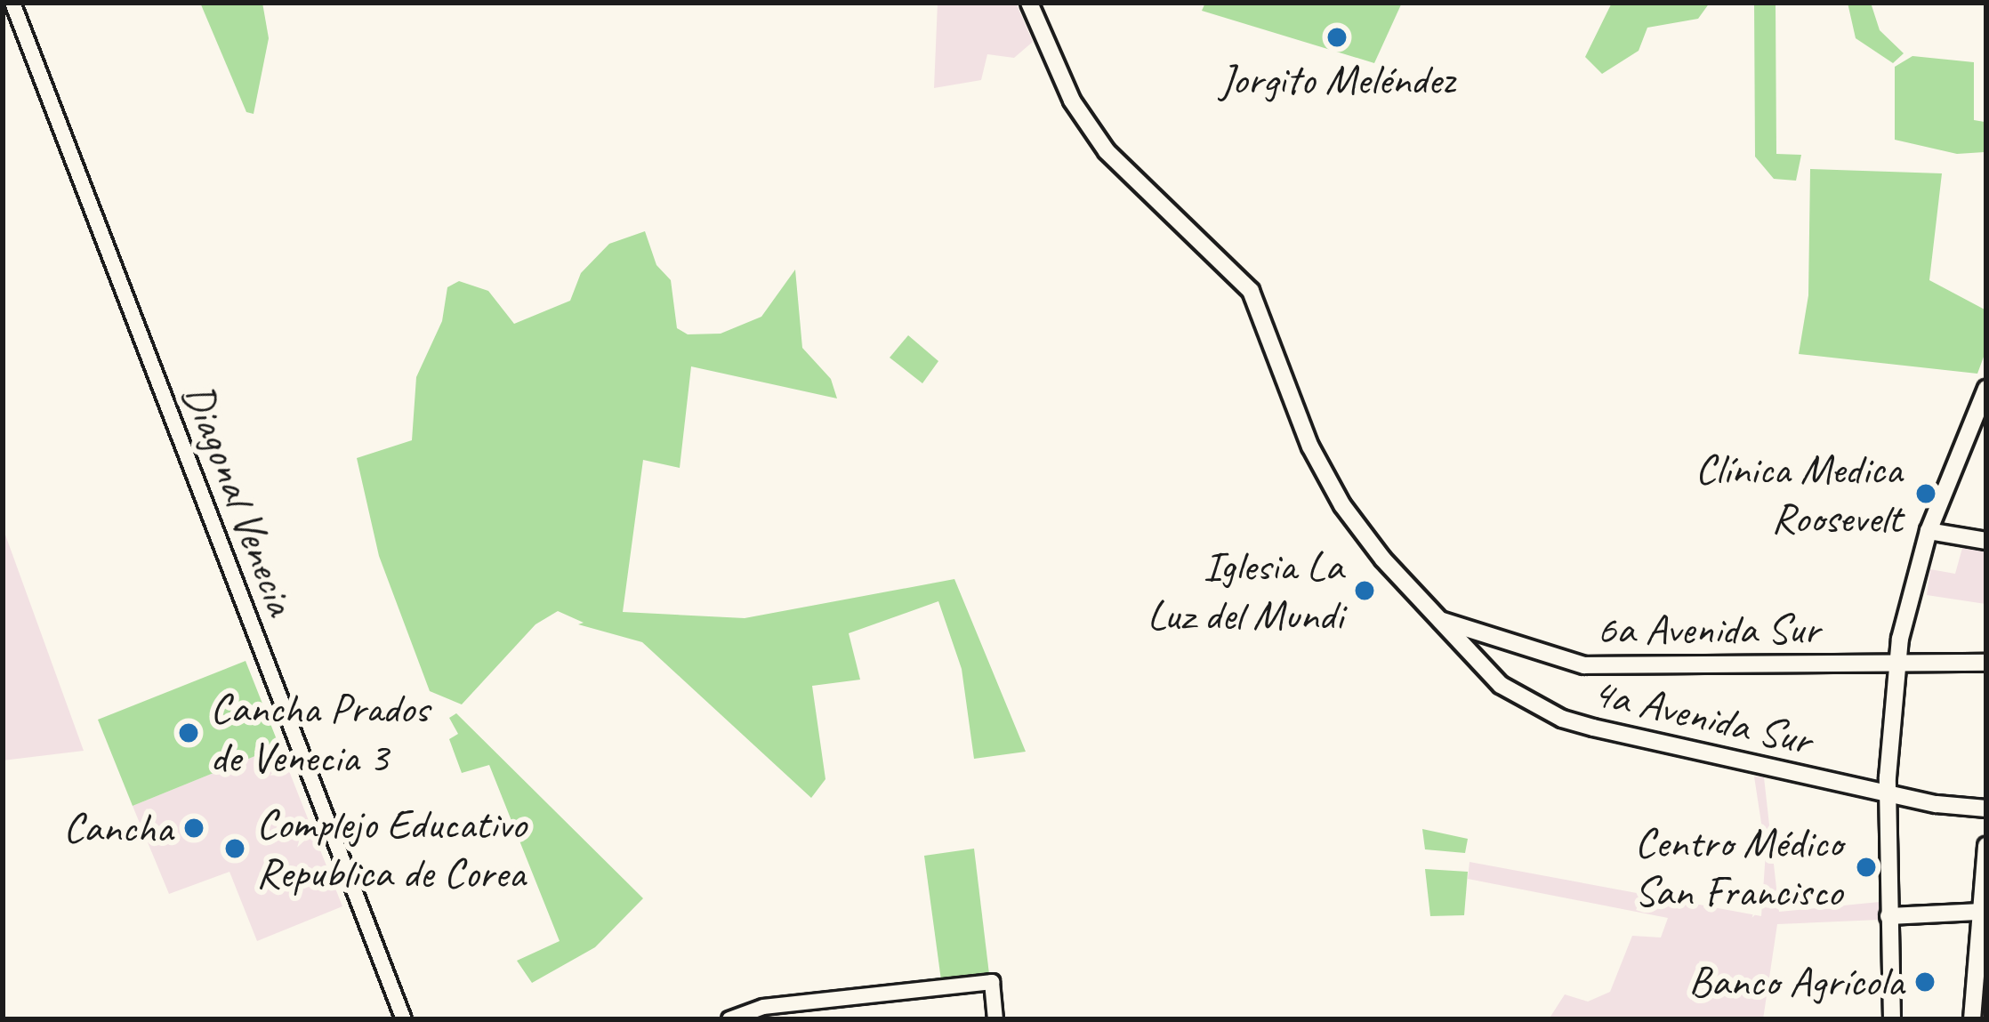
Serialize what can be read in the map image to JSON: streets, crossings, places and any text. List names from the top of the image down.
{
  "streets": {
    "main road": ["6a Avenida Sur", "4a Avenida Sur"],
    "street": ["Diagonal Venecia"]
  },
  "crossings": [
    ["6a Avenida Sur", "4a Avenida Sur"]
  ],
  "places": [
    "Jorgito Meléndez",
    "Clínica Medica Roosevelt",
    "Iglesia La Luz del Mundi",
    "Cancha Prados de Venecia 3",
    "Cancha",
    "Complejo Educativo Republica de Corea",
    "Centro Médico San Francisco",
    "Banco Agrícola"
  ]
}
